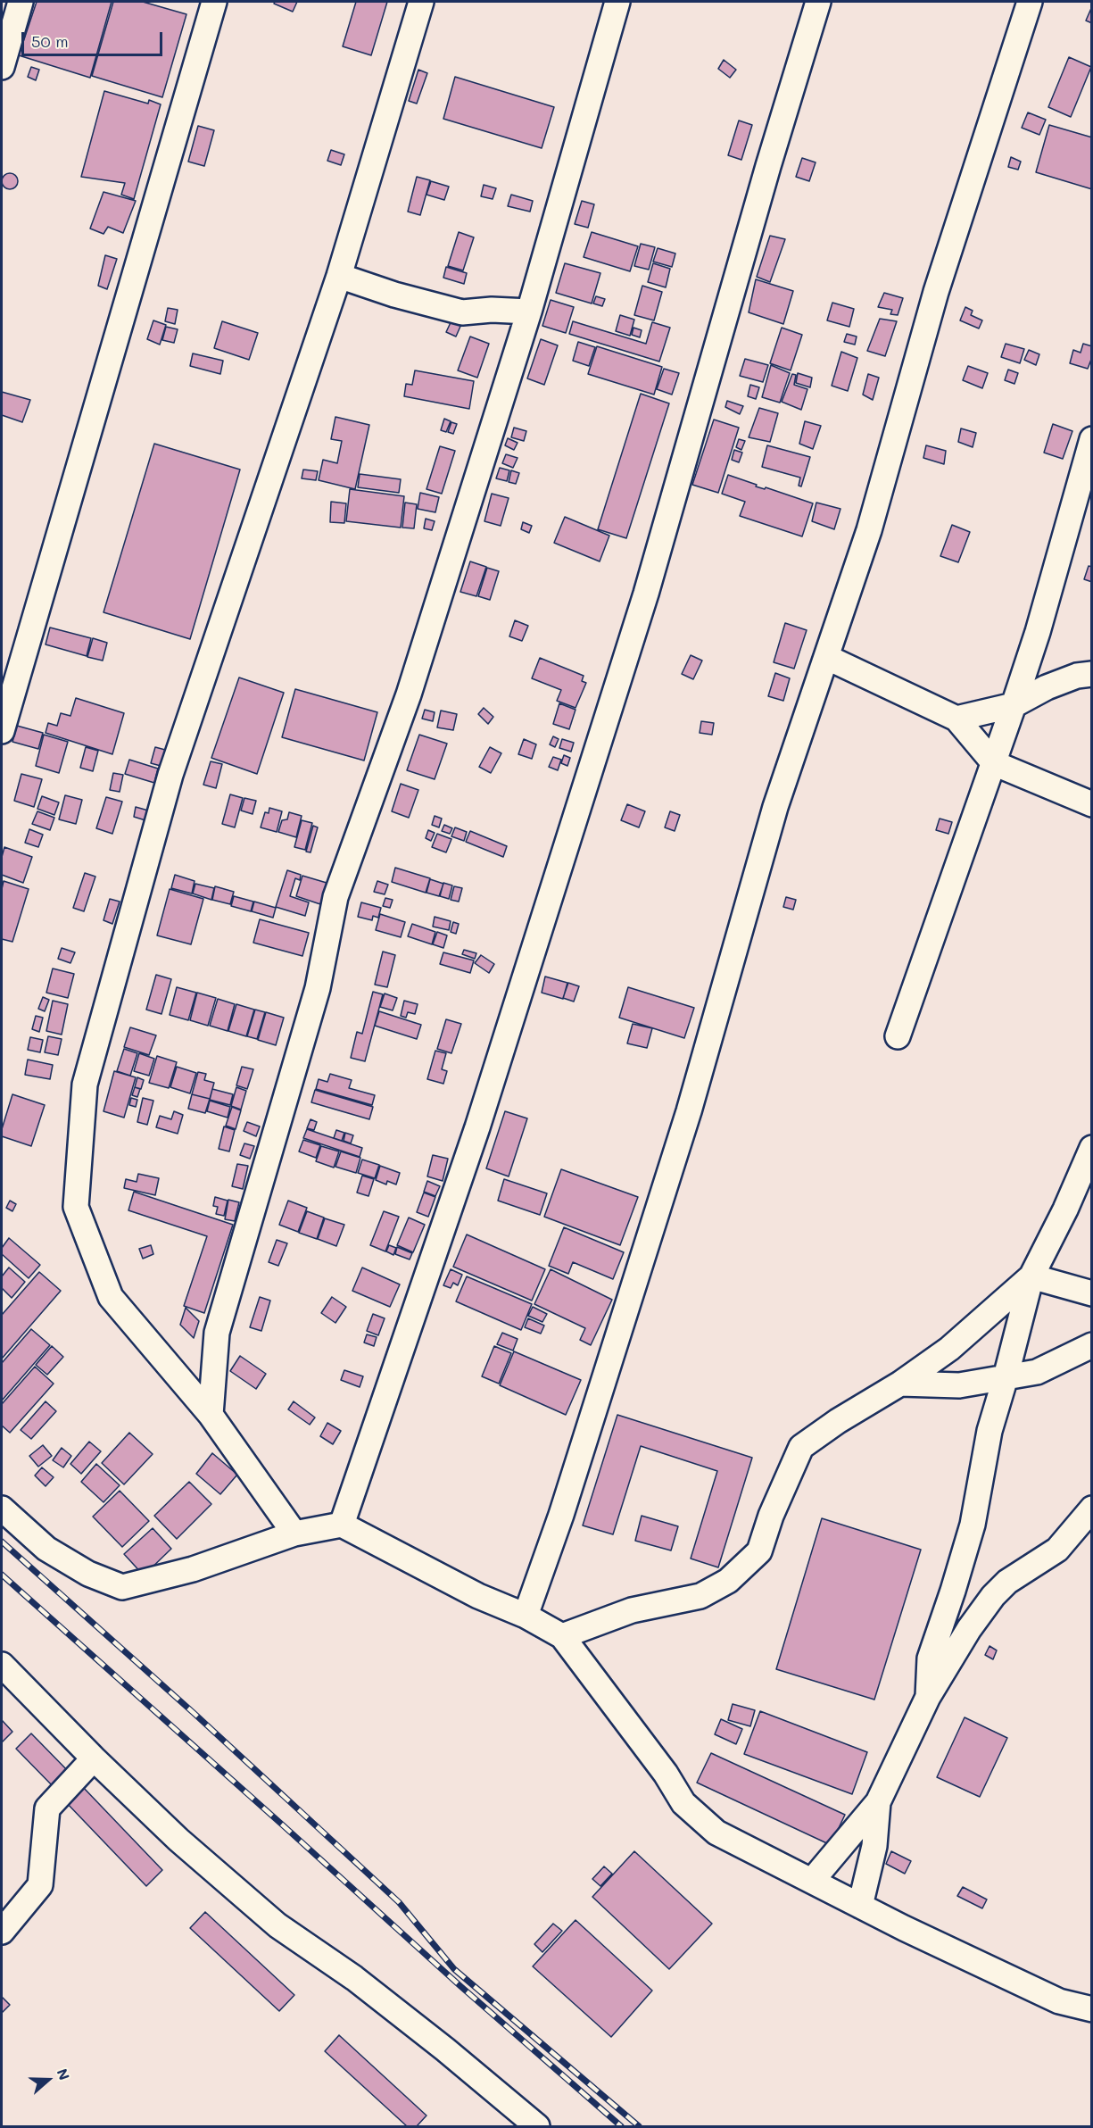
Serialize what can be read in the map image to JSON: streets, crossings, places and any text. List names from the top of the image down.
{
  "scale_bar": "50 m",
  "north": "right"
}
